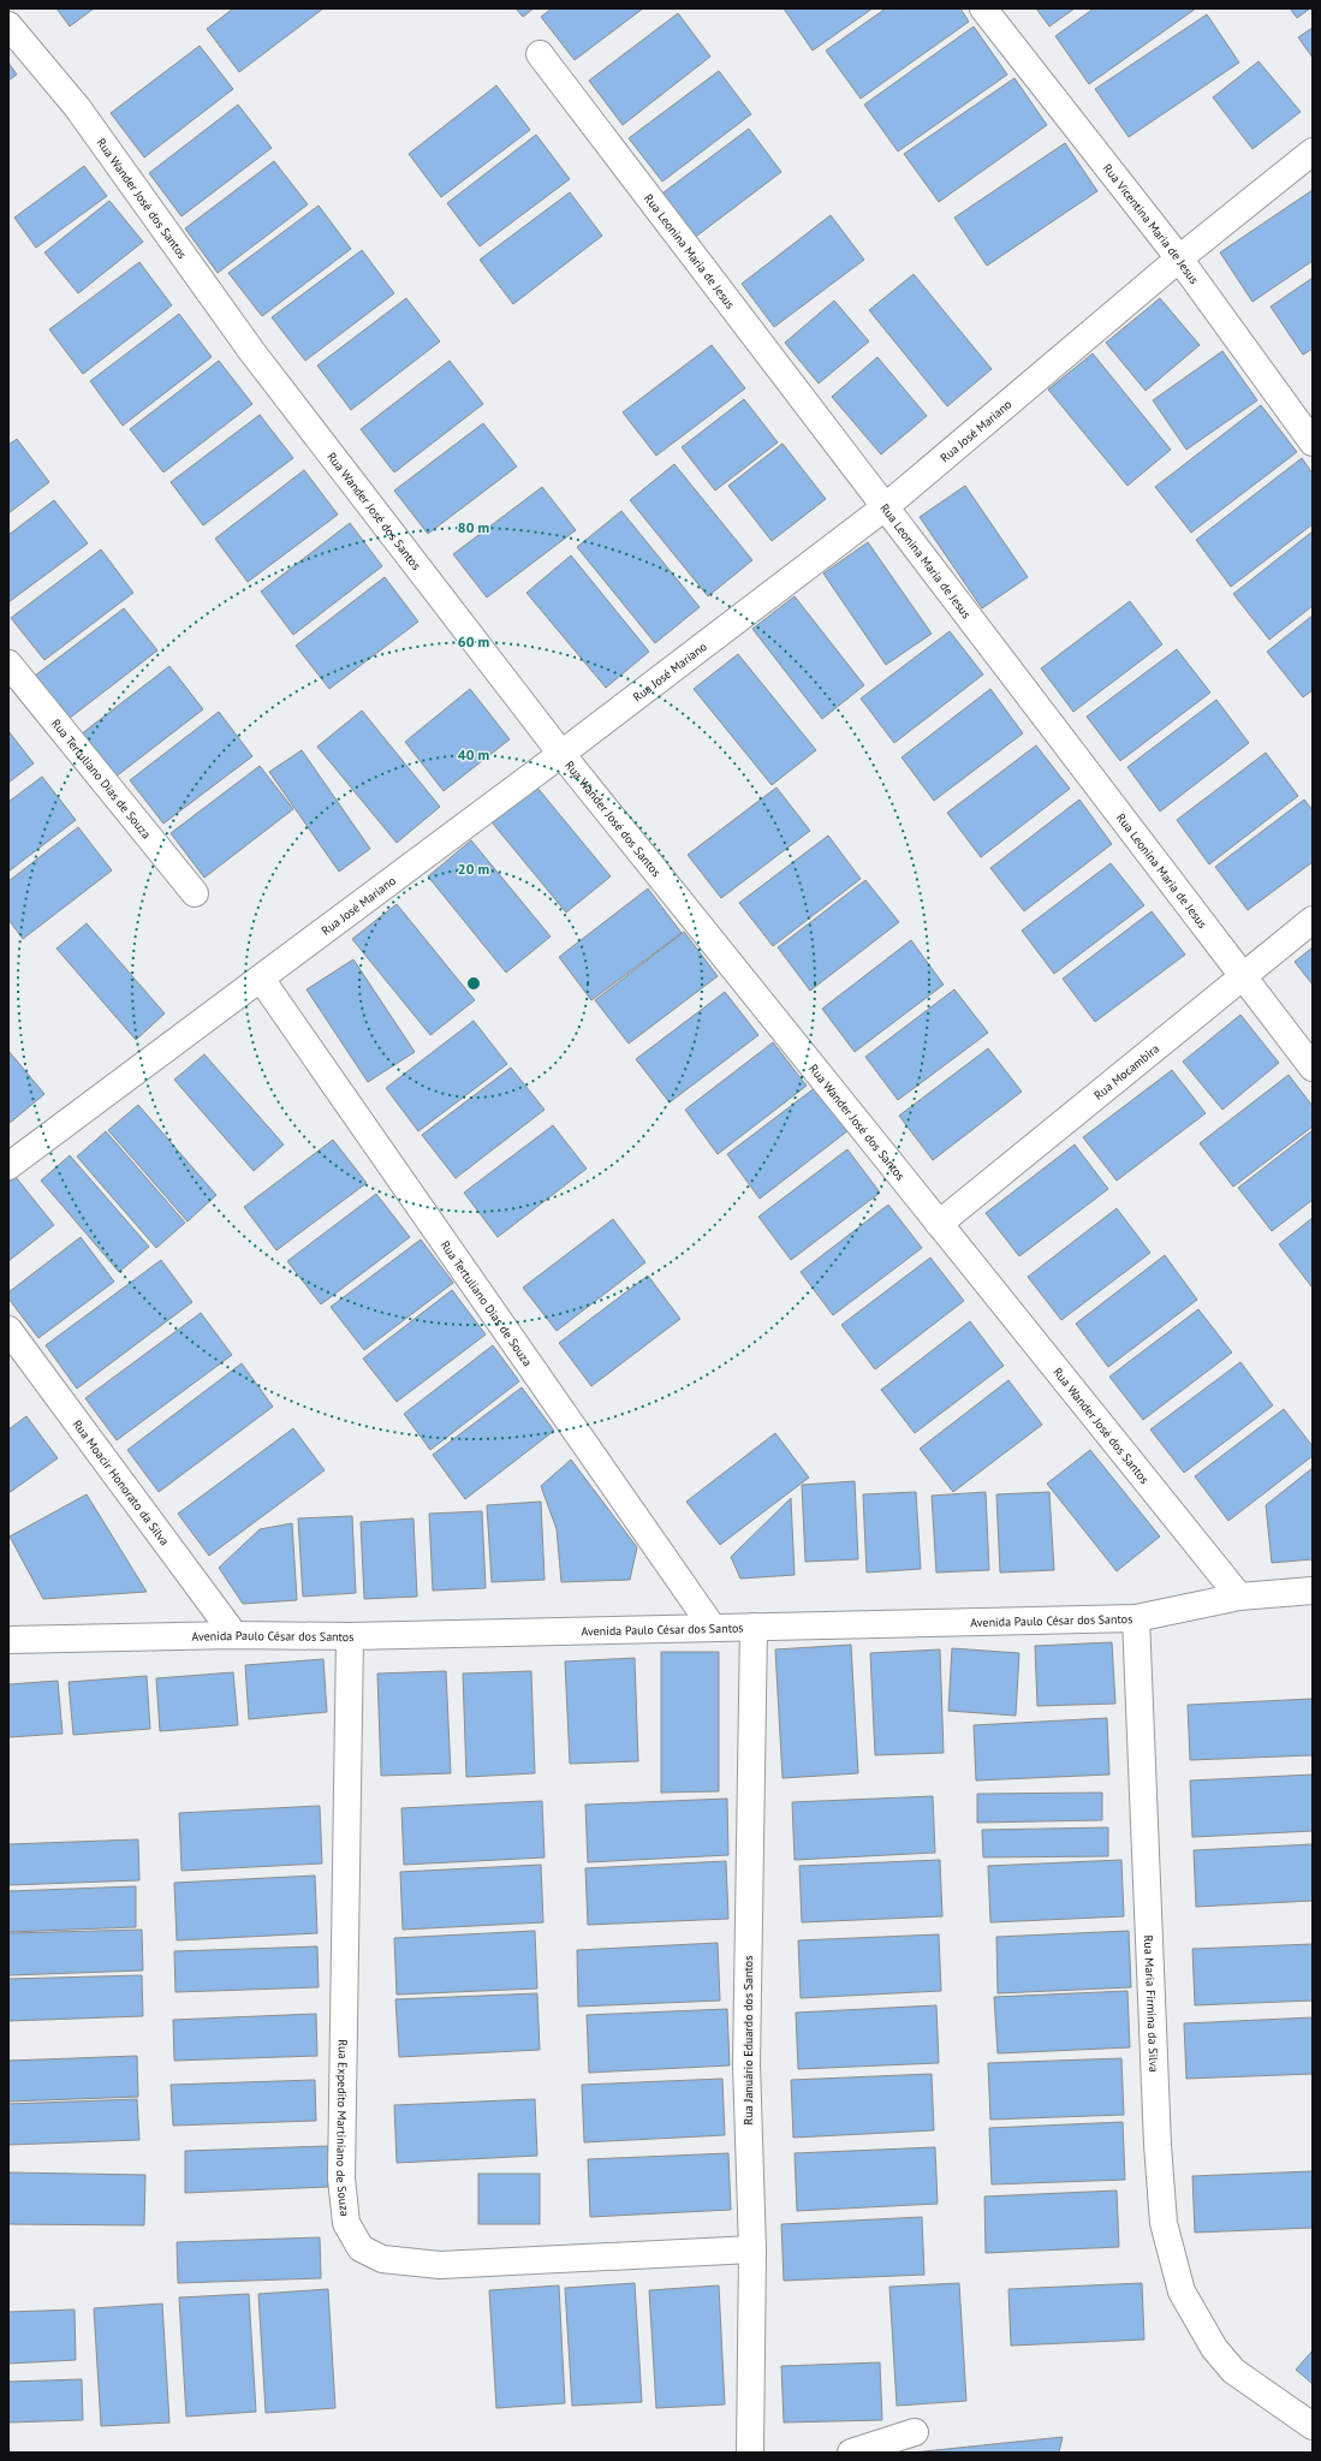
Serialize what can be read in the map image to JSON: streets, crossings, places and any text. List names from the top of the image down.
{
  "streets": {
    "street": [
      "Rua Wander José dos Santos",
      "Rua Vicentina Maria de Jesus",
      "Rua Leonina Maria de Jesus",
      "Rua José Mariano",
      "Rua Tertuliano Dias de Souza",
      "Rua Mocambira",
      "Rua Moacir Honorato da Silva",
      "Avenida Paulo César dos Santos",
      "Rua Maria Firmina da Silva",
      "Rua Januário Eduardo dos Santos",
      "Rua Expedito Martiniano de Souza"
    ]
  },
  "crossings": [
    ["Rua Wander José dos Santos", "Rua José Mariano"],
    ["Rua Wander José dos Santos", "Rua Mocambira"],
    ["Rua Wander José dos Santos", "Avenida Paulo César dos Santos"],
    ["Rua Vicentina Maria de Jesus", "Rua José Mariano"],
    ["Rua Leonina Maria de Jesus", "Rua José Mariano"],
    ["Rua Leonina Maria de Jesus", "Rua Mocambira"],
    ["Rua José Mariano", "Rua Tertuliano Dias de Souza"],
    ["Rua Tertuliano Dias de Souza", "Avenida Paulo César dos Santos"],
    ["Rua Moacir Honorato da Silva", "Avenida Paulo César dos Santos"],
    ["Avenida Paulo César dos Santos", "Rua Maria Firmina da Silva"],
    ["Avenida Paulo César dos Santos", "Rua Januário Eduardo dos Santos"],
    ["Avenida Paulo César dos Santos", "Rua Expedito Martiniano de Souza"],
    ["Rua Januário Eduardo dos Santos", "Rua Expedito Martiniano de Souza"]
  ],
  "rings": [
    "80 m",
    "60 m",
    "40 m",
    "20 m"
  ]
}
